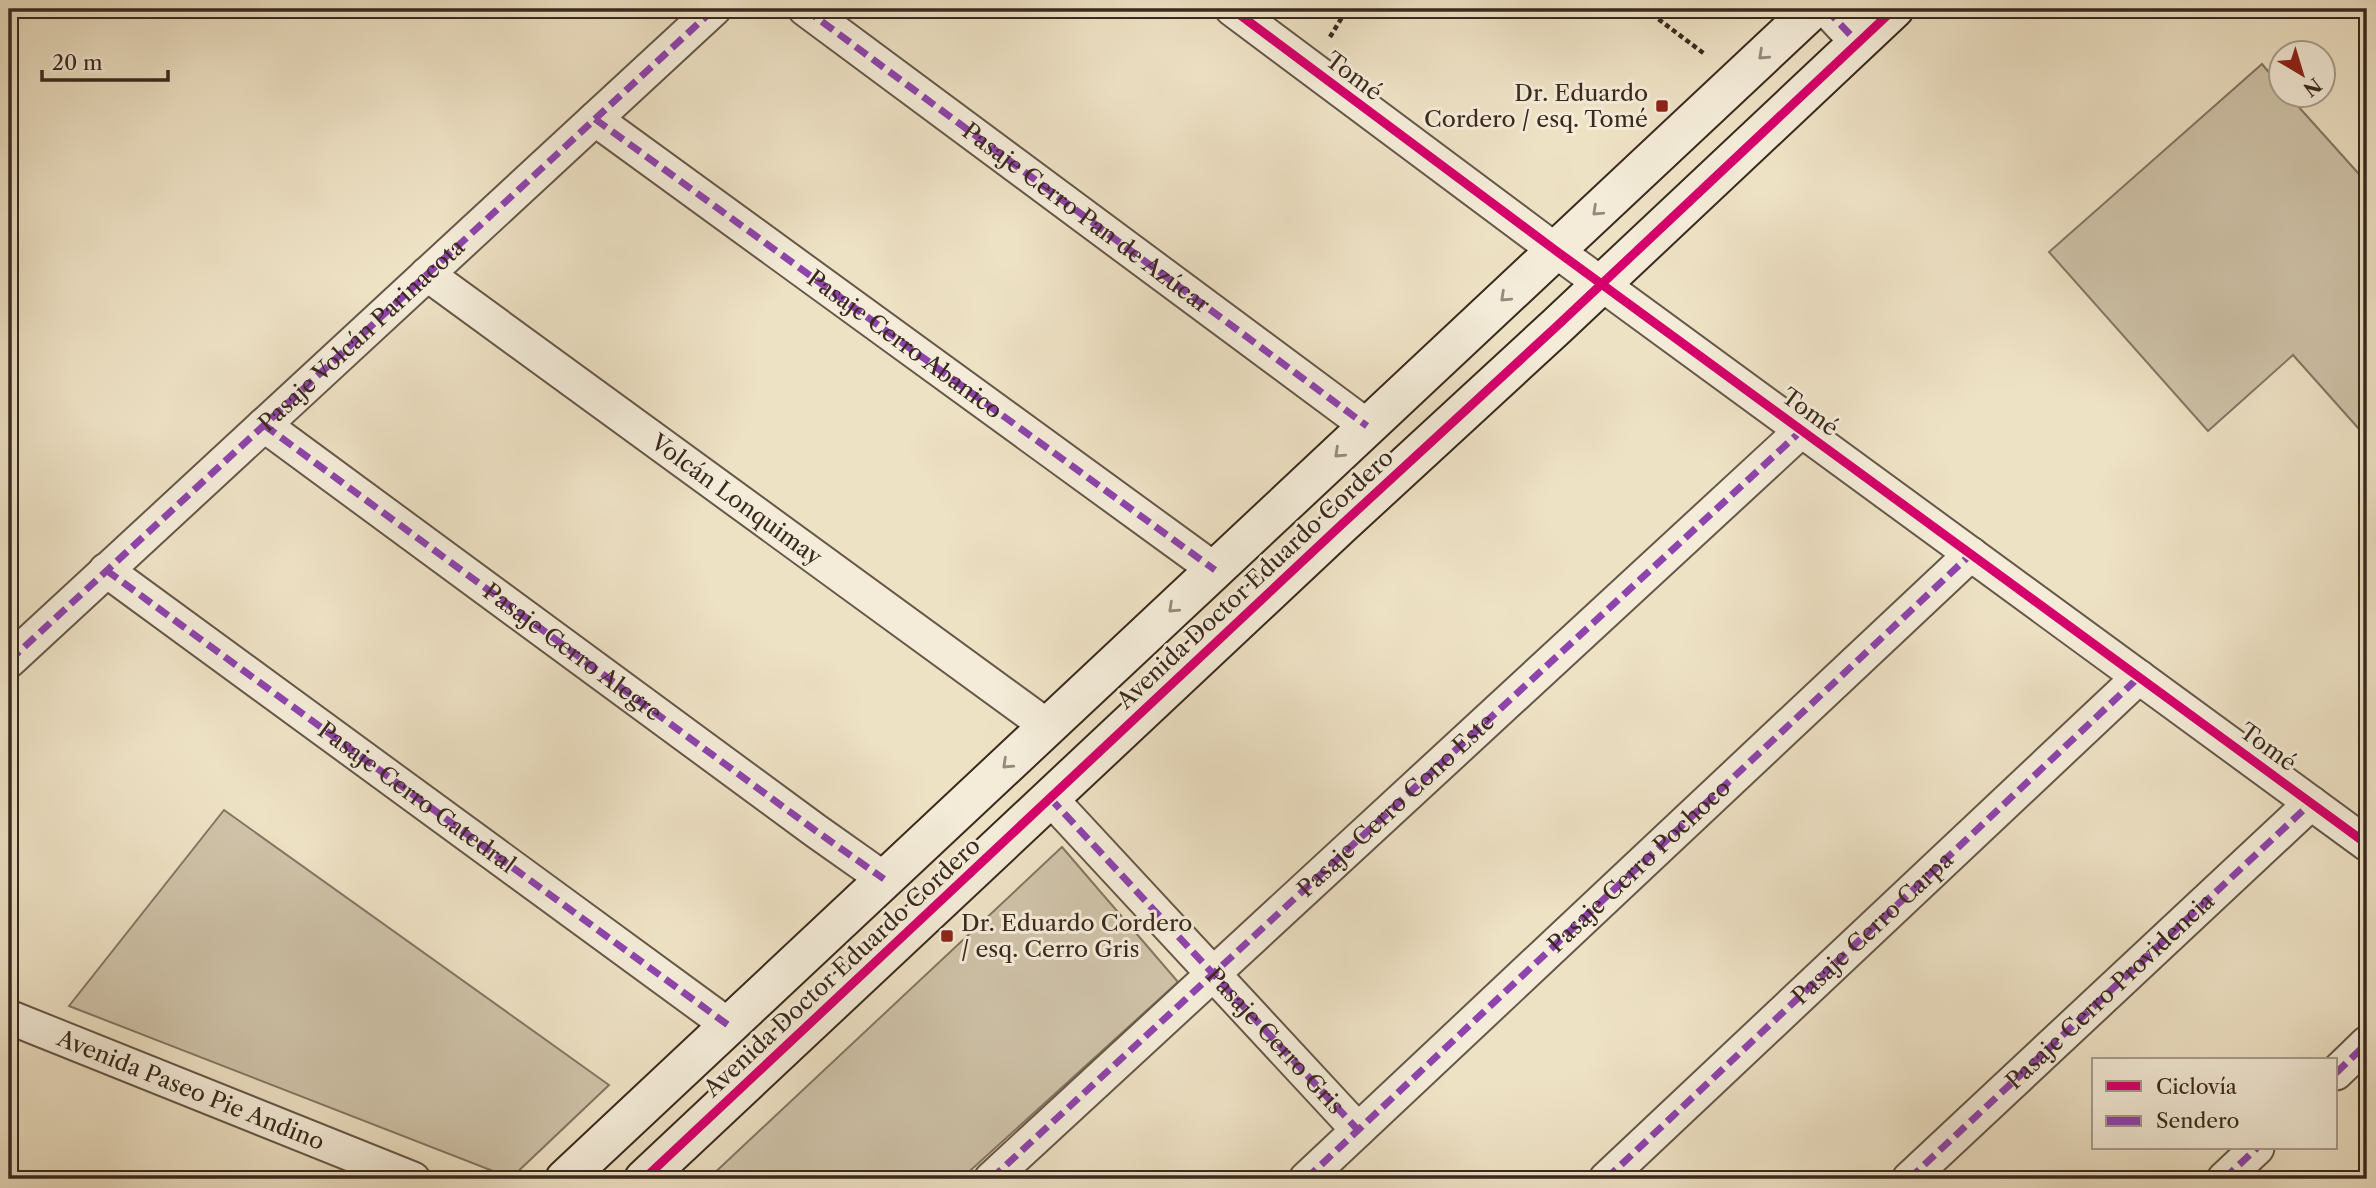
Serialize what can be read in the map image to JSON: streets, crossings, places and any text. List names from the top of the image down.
{
  "streets": {
    "street": [
      "Tomé",
      "Pasaje Cerro Pan de Azúcar",
      "Pasaje Volcán Parinacota",
      "Pasaje Cerro Abanico",
      "Volcán Lonquimay",
      "Avenida Doctor Eduardo Cordero",
      "Pasaje Cerro Alegre",
      "Pasaje Cerro Catedral",
      "Pasaje Cerro Cono Este",
      "Pasaje Cerro Pochoco",
      "Pasaje Cerro Carpa",
      "Pasaje Cerro Providencia",
      "Pasaje Cerro Gris",
      "Avenida Paseo Pie Andino"
    ]
  },
  "crossings": [
    ["Tomé", "Avenida Doctor Eduardo Cordero"],
    ["Tomé", "Pasaje Cerro Cono Este"],
    ["Tomé", "Pasaje Cerro Pochoco"],
    ["Tomé", "Pasaje Cerro Carpa"],
    ["Tomé", "Pasaje Cerro Providencia"],
    ["Pasaje Cerro Pan de Azúcar", "Avenida Doctor Eduardo Cordero"],
    ["Pasaje Volcán Parinacota", "Pasaje Cerro Abanico"],
    ["Pasaje Volcán Parinacota", "Volcán Lonquimay"],
    ["Pasaje Volcán Parinacota", "Pasaje Cerro Alegre"],
    ["Pasaje Volcán Parinacota", "Pasaje Cerro Catedral"],
    ["Pasaje Cerro Abanico", "Avenida Doctor Eduardo Cordero"],
    ["Volcán Lonquimay", "Avenida Doctor Eduardo Cordero"],
    ["Avenida Doctor Eduardo Cordero", "Pasaje Cerro Alegre"],
    ["Avenida Doctor Eduardo Cordero", "Pasaje Cerro Catedral"],
    ["Avenida Doctor Eduardo Cordero", "Pasaje Cerro Gris"],
    ["Pasaje Cerro Cono Este", "Pasaje Cerro Gris"],
    ["Pasaje Cerro Pochoco", "Pasaje Cerro Gris"]
  ],
  "places": {
    "transit": ["Dr. Eduardo Cordero / esq. Tomé", "Dr. Eduardo Cordero / esq. Cerro Gris"]
  },
  "legend": ["Ciclovía", "Sendero"],
  "scale_bar": "20 m",
  "north": "bottom right"
}
